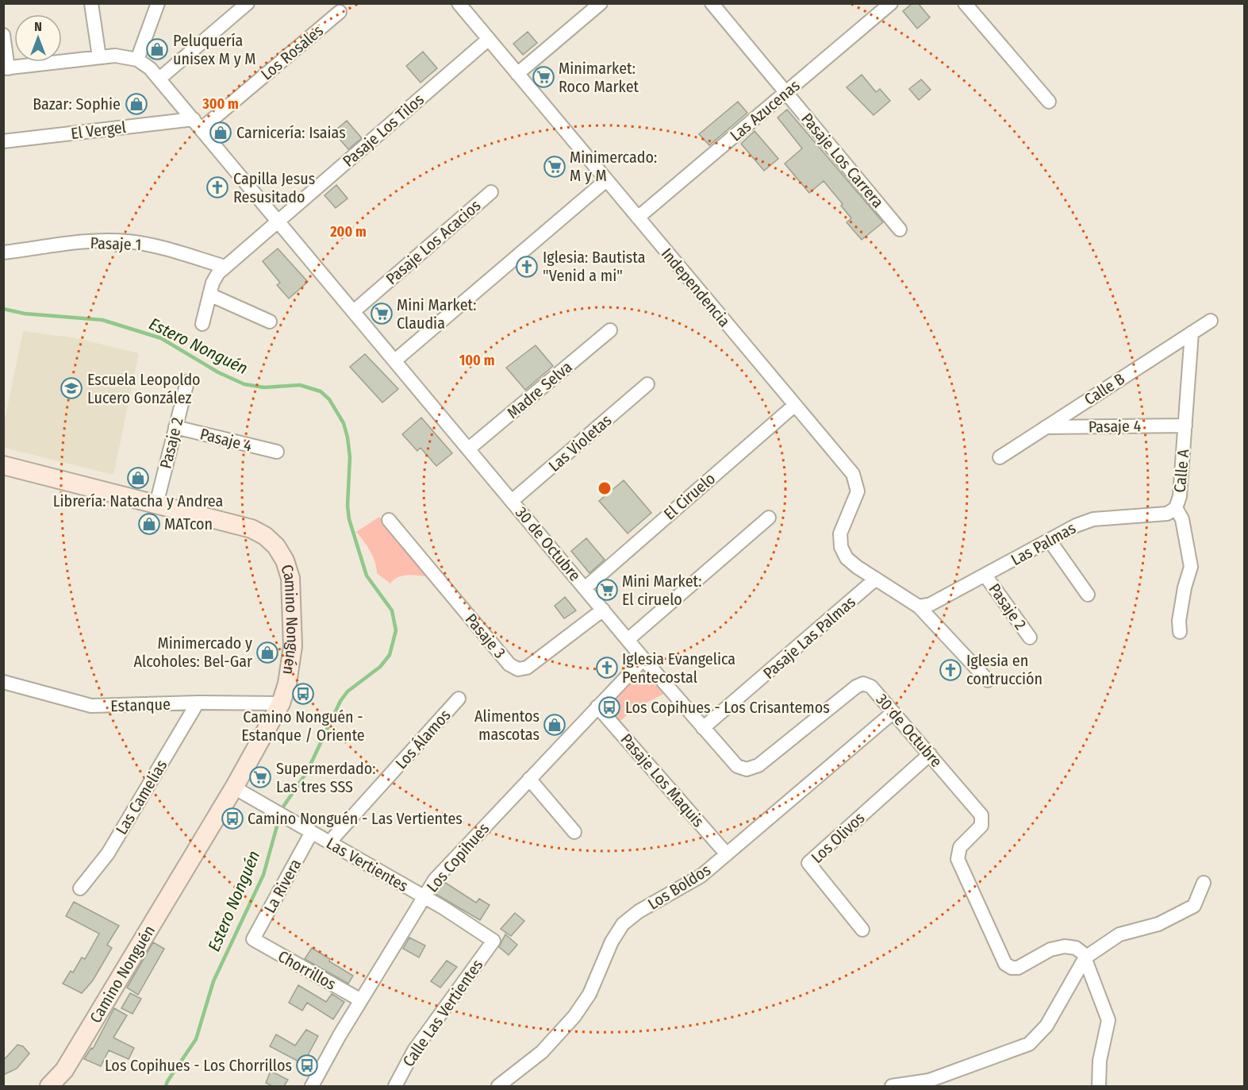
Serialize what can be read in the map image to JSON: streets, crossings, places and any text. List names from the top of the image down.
{
  "streets": {
    "main road": ["Camino Nonguén"],
    "street": [
      "Los Rosales",
      "Las Azucenas",
      "El Vergel",
      "Pasaje Los Tilos",
      "Pasaje Los Carrera",
      "Pasaje Los Acacios",
      "Pasaje 1",
      "Independencia",
      "Calle B",
      "Madre Selva",
      "Pasaje 4",
      "Pasaje 2",
      "Las Violetas",
      "Calle A",
      "El Ciruelo",
      "30 de Octubre",
      "Las Palmas",
      "Pasaje 3",
      "Pasaje Las Palmas",
      "Estanque",
      "Los Álamos",
      "Pasaje Los Maquis",
      "Las Camelias",
      "Los Olivos",
      "Los Copihues",
      "Las Vertientes",
      "La Rivera",
      "Los Boldos",
      "Chorrillos",
      "Calle Las Vertientes"
    ]
  },
  "crossings": [
    ["Los Rosales", "El Vergel"],
    ["Los Rosales", "30 de Octubre"],
    ["Las Azucenas", "Pasaje Los Carrera"],
    ["Las Azucenas", "Independencia"],
    ["El Vergel", "30 de Octubre"],
    ["Pasaje Los Tilos", "Independencia"],
    ["Pasaje Los Tilos", "30 de Octubre"],
    ["Pasaje Los Acacios", "30 de Octubre"],
    ["Independencia", "El Ciruelo"],
    ["Independencia", "Pasaje Las Palmas"],
    ["Calle B", "Pasaje 4"],
    ["Calle B", "Calle A"],
    ["Madre Selva", "30 de Octubre"],
    ["Pasaje 4", "Pasaje 2"],
    ["Pasaje 4", "Calle A"],
    ["Pasaje 2", "Las Palmas"],
    ["Pasaje 2", "Camino Nonguén"],
    ["Las Violetas", "30 de Octubre"],
    ["Calle A", "Las Palmas"],
    ["El Ciruelo", "30 de Octubre"],
    ["30 de Octubre", "Pasaje 3"],
    ["30 de Octubre", "Pasaje Las Palmas"],
    ["30 de Octubre", "Los Olivos"],
    ["30 de Octubre", "Los Copihues"],
    ["30 de Octubre", "Los Boldos"],
    ["Camino Nonguén", "Estanque"],
    ["Camino Nonguén", "Las Vertientes"],
    ["Estanque", "Las Camelias"],
    ["Los Álamos", "Las Vertientes"],
    ["Pasaje Los Maquis", "Los Copihues"],
    ["Pasaje Los Maquis", "Los Boldos"],
    ["Los Copihues", "Las Vertientes"],
    ["Los Copihues", "Chorrillos"],
    ["Las Vertientes", "La Rivera"],
    ["Las Vertientes", "Calle Las Vertientes"],
    ["La Rivera", "Chorrillos"]
  ],
  "water": ["Estero Nonguén"],
  "places": {
    "shop": [
      "Peluquería unisex M y M",
      "Bazar: Sophie",
      "Carnicería: Isaias",
      "Librería: Natacha y Andrea",
      "MATcon",
      "Minimercado y Alcoholes: Bel-Gar",
      "Alimentos mascotas"
    ],
    "supermarket": [
      "Minimarket: Roco Market",
      "Minimercado: M y M",
      "Mini Market: Claudia",
      "Mini Market: El ciruelo",
      "Supermerdado: Las tres SSS"
    ],
    "church": [
      "Capilla Jesus Resusitado",
      "Iglesia: Bautista \"Venid a mi\"",
      "Iglesia Evangelica Pentecostal",
      "Iglesia en contrucción"
    ],
    "school or university": ["Escuela Leopoldo Lucero González"],
    "bus stop": [
      "Camino Nonguén - Estanque / Oriente",
      "Los Copihues - Los Crisantemos",
      "Camino Nonguén - Las Vertientes",
      "Los Copihues - Los Chorrillos"
    ]
  },
  "north": "top",
  "rings": ["300 m", "200 m", "100 m"]
}
